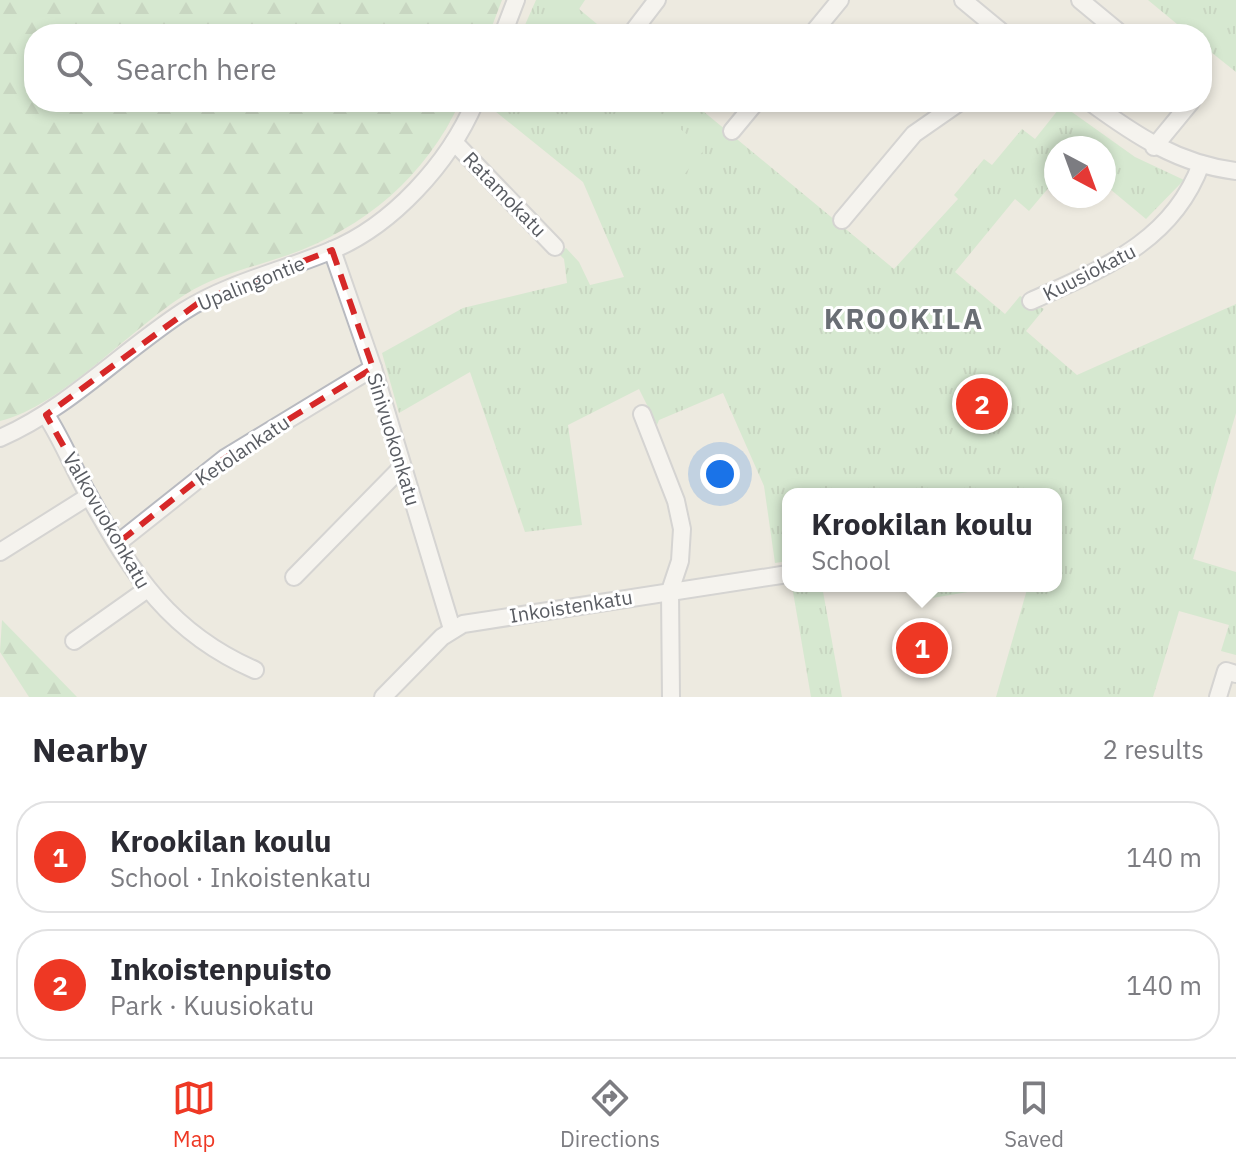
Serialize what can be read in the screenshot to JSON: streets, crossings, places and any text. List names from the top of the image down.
{
  "streets": {
    "street": [
      "Ratamokatu",
      "Kuusiokatu",
      "Upalingontie",
      "Sinivuokonkatu",
      "Ketolankatu",
      "Valkovuokonkatu",
      "Inkoistenkatu"
    ]
  },
  "crossings": [
    ["Ratamokatu", "Upalingontie"],
    ["Upalingontie", "Sinivuokonkatu"],
    ["Upalingontie", "Valkovuokonkatu"],
    ["Sinivuokonkatu", "Ketolankatu"],
    ["Sinivuokonkatu", "Inkoistenkatu"],
    ["Ketolankatu", "Valkovuokonkatu"]
  ],
  "districts": ["KROOKILA"],
  "north": "bottom right",
  "page": {
    "search": "Search here",
    "pins": ["2", "1"],
    "popup": ["Krookilan koulu", "School"],
    "heading": ["Nearby", "2 results"],
    "list": [
      {
        "mark": "1",
        "name": "Krookilan koulu",
        "note": "School · Inkoistenkatu",
        "value": "140 m"
      },
      {
        "mark": "2",
        "name": "Inkoistenpuisto",
        "note": "Park · Kuusiokatu",
        "value": "140 m"
      }
    ],
    "nav": ["Map", "Directions", "Saved"]
  }
}
